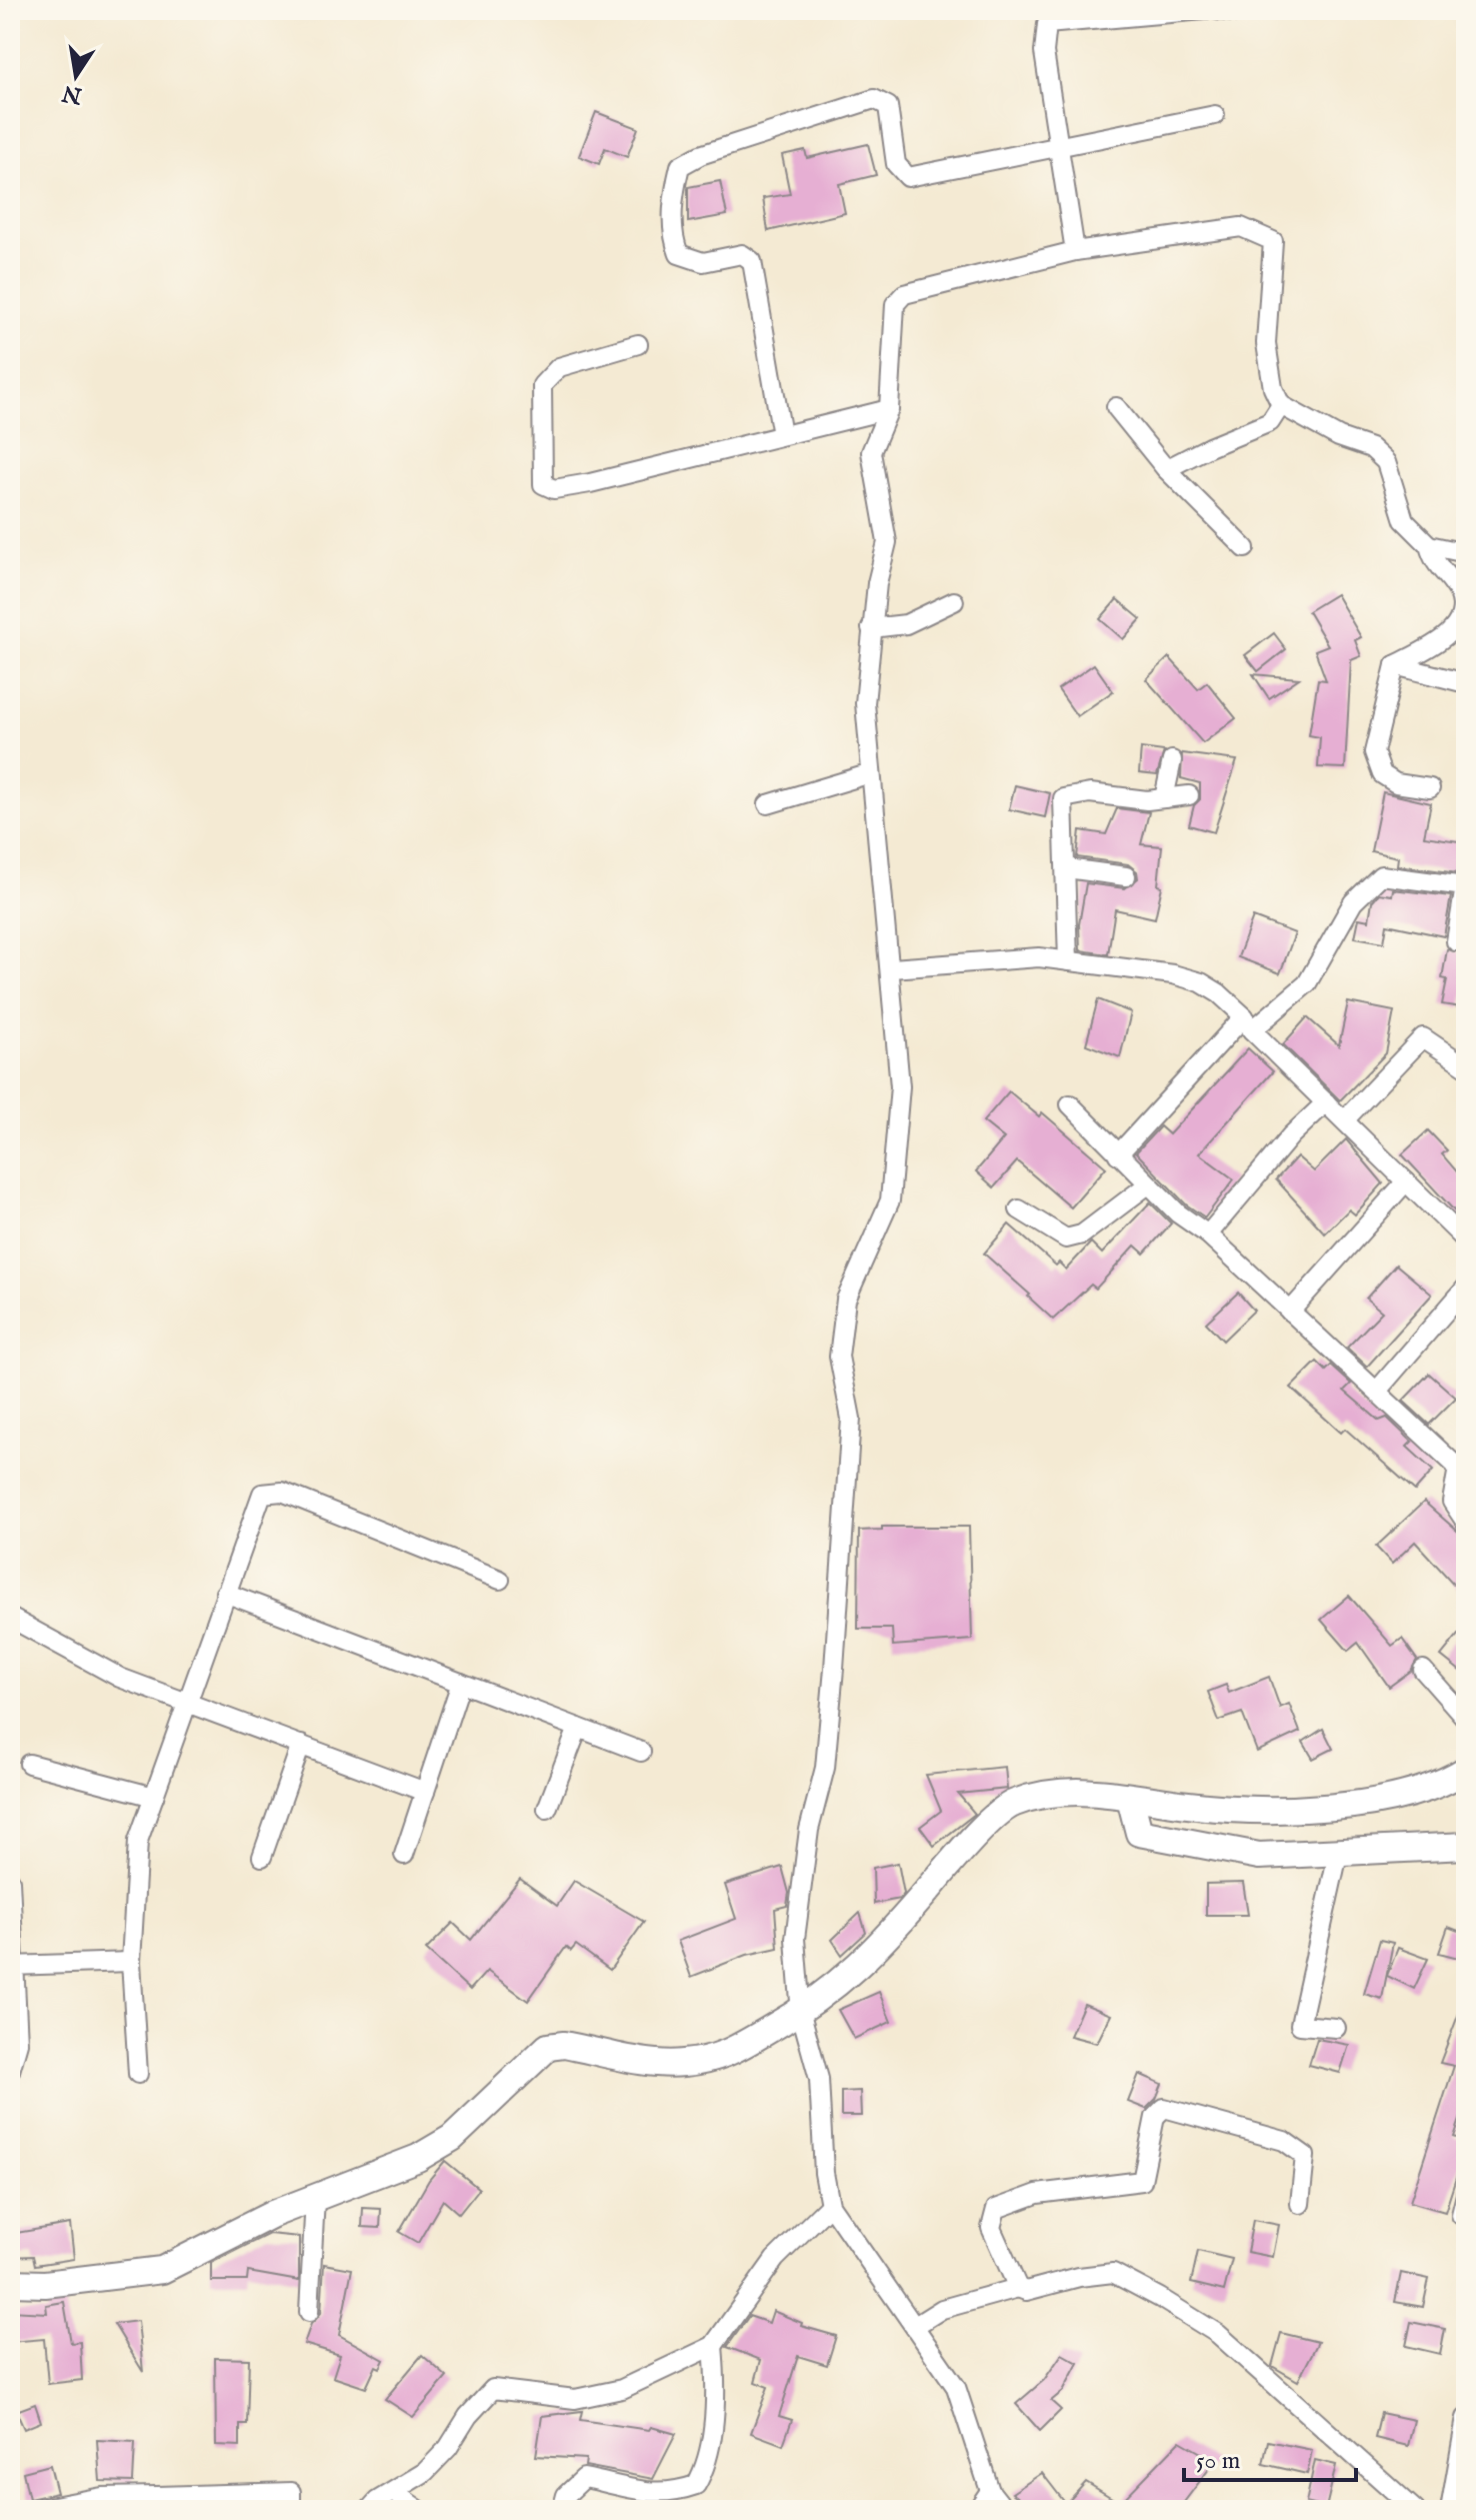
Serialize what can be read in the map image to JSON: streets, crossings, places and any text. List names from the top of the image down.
{
  "scale_bar": "50 m",
  "north": "bottom"
}
